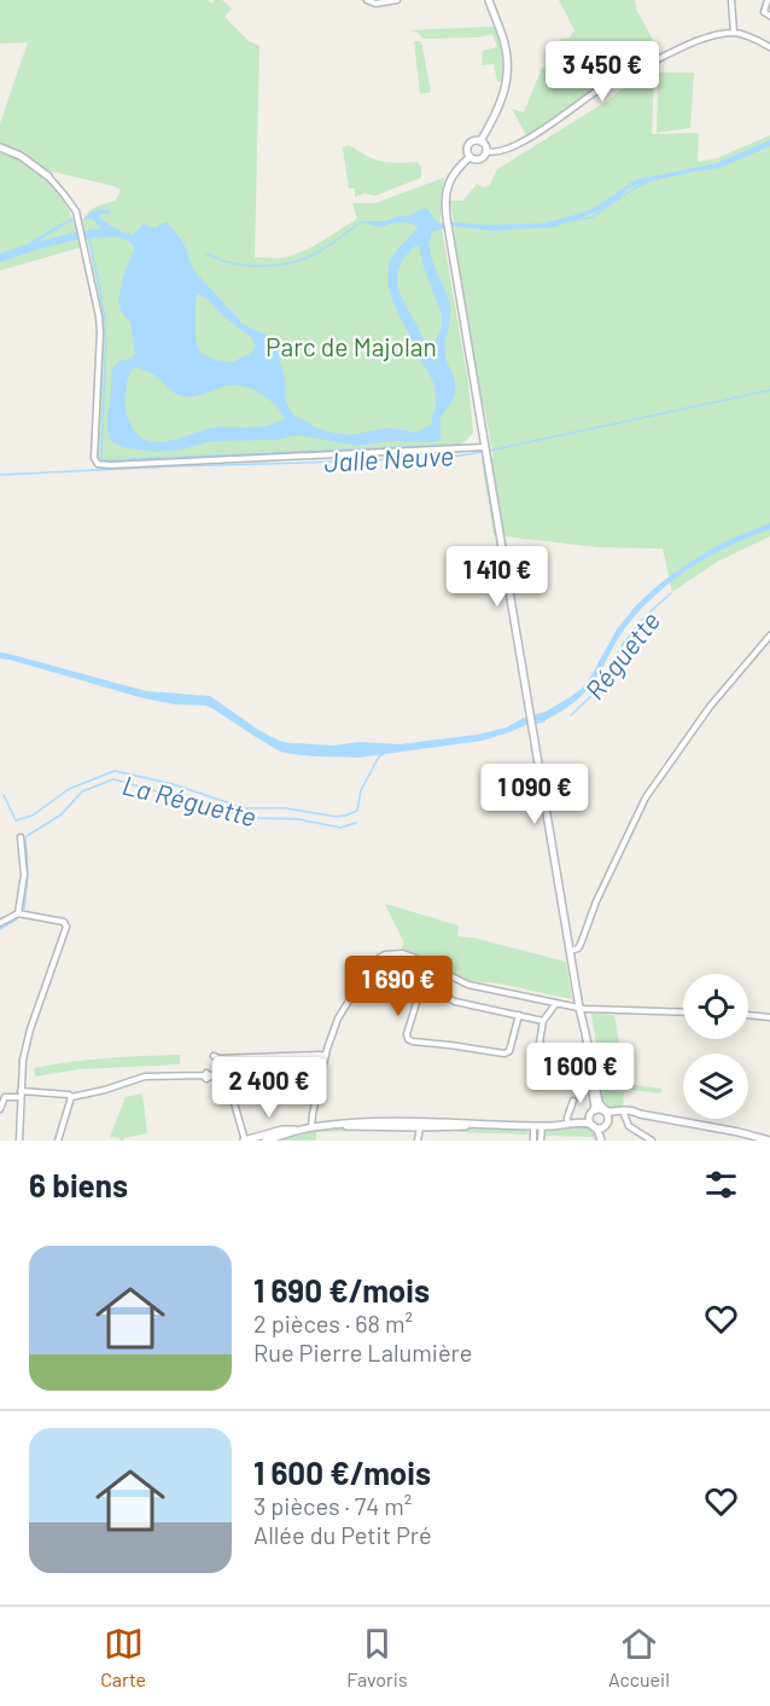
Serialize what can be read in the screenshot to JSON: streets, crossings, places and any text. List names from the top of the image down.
{
  "water": ["Jalle Neuve", "Réguette", "La Réguette"],
  "parks": ["Parc de Majolan"],
  "page": {
    "price": [
      "3 450 €",
      "1 410 €",
      "1 090 €",
      "1 690 €",
      "1 600 €",
      "2 400 €"
    ],
    "heading": "6 biens",
    "list": [
      {
        "name": "1 690 €/mois",
        "note": "2 pièces · 68 m² · Rue Pierre Lalumière"
      },
      {
        "name": "1 600 €/mois",
        "note": "3 pièces · 74 m² · Allée du Petit Pré"
      }
    ],
    "tabs": ["Carte", "Favoris", "Accueil"]
  }
}
